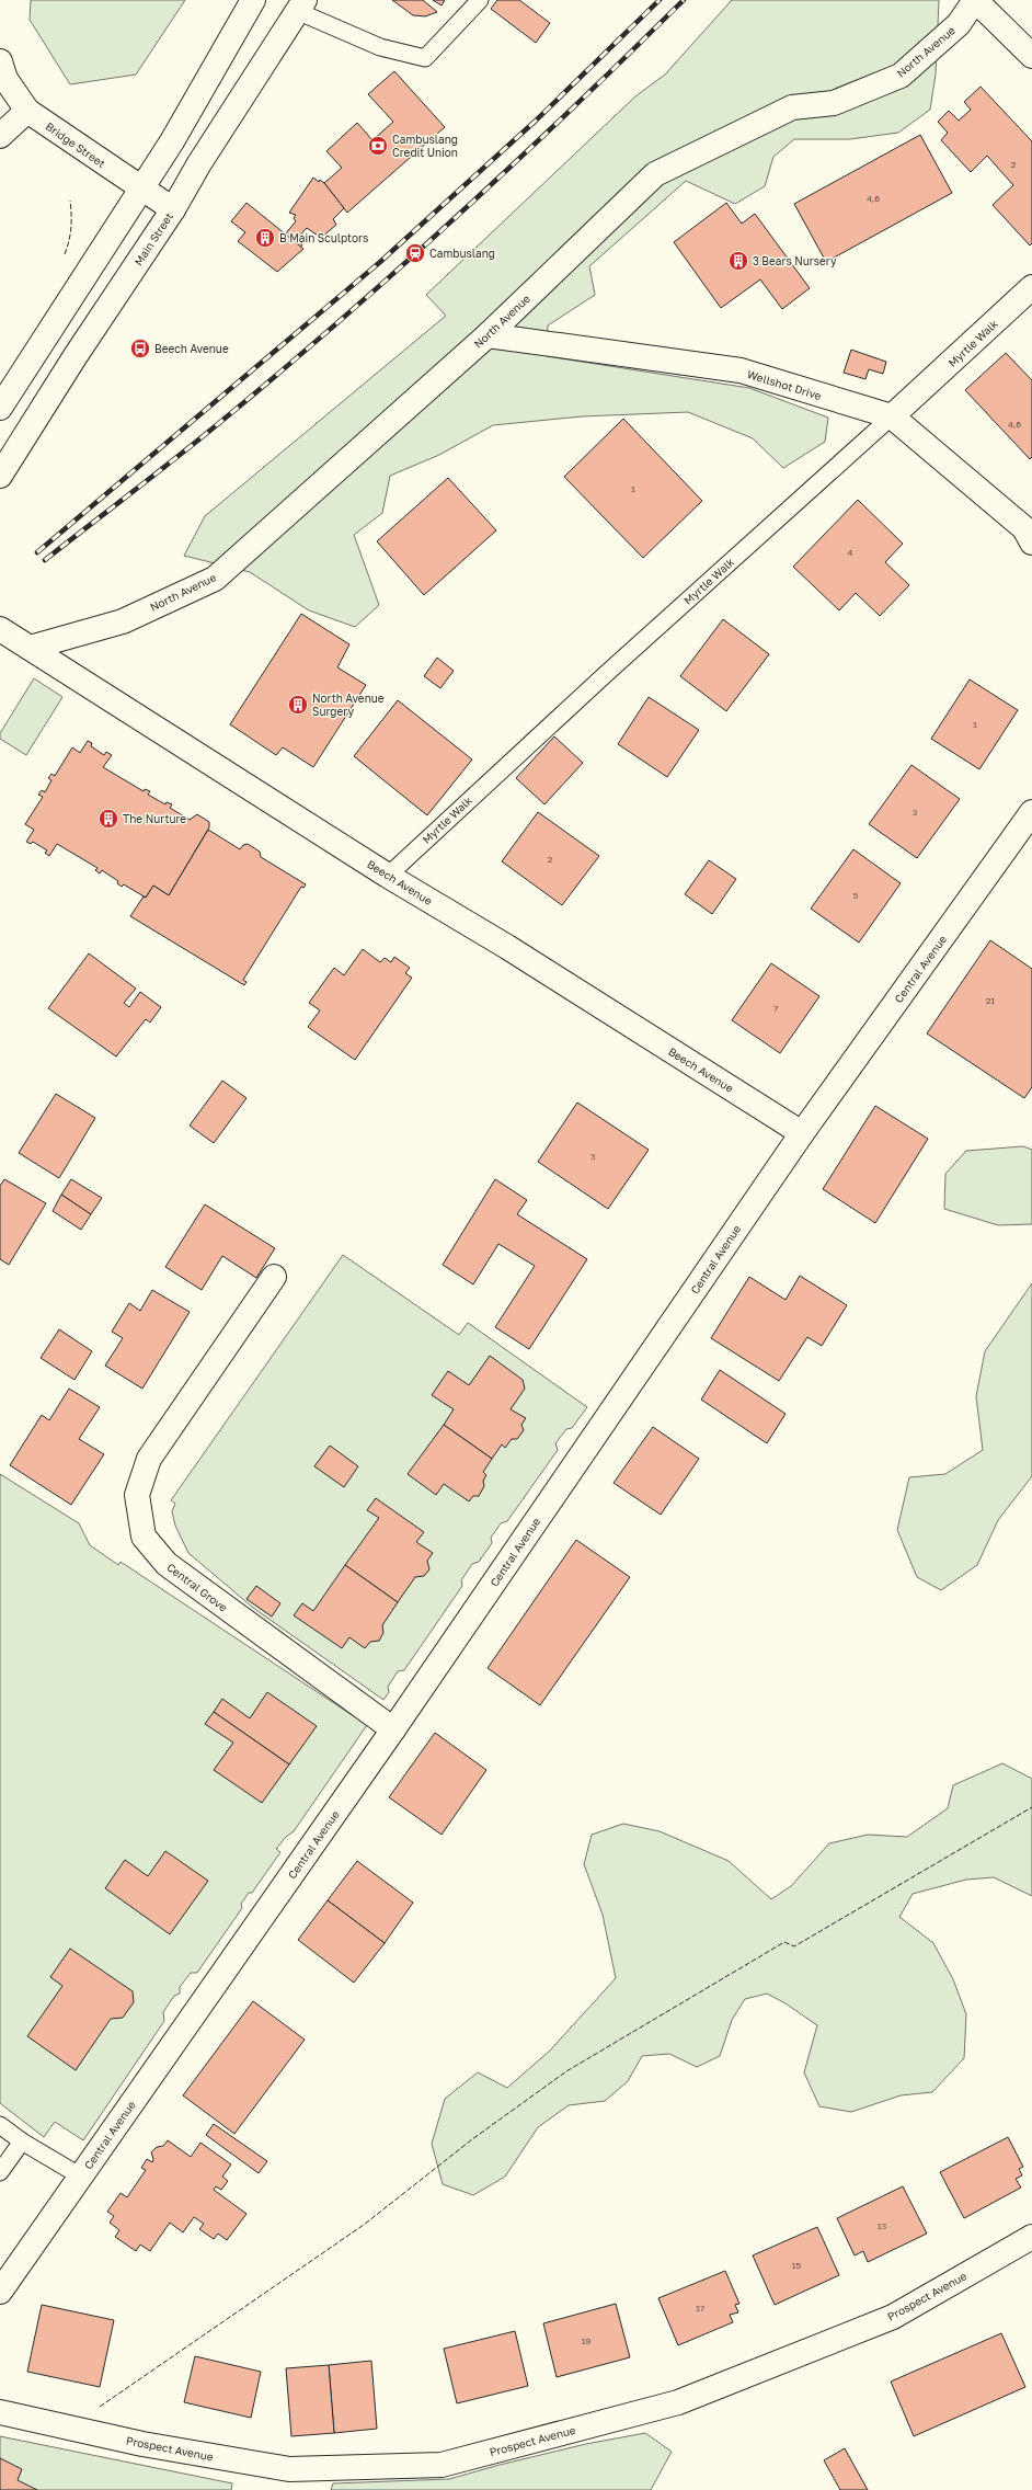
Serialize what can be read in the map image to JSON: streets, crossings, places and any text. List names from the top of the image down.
{
  "streets": {
    "street": [
      "North Avenue",
      "Bridge Street",
      "Main Street",
      "Myrtle Walk",
      "Wellshot Drive",
      "Beech Avenue",
      "Central Avenue",
      "Central Grove",
      "Prospect Avenue"
    ]
  },
  "crossings": [
    ["North Avenue", "Wellshot Drive"],
    ["North Avenue", "Beech Avenue"],
    ["Bridge Street", "Main Street"],
    ["Myrtle Walk", "Wellshot Drive"],
    ["Myrtle Walk", "Beech Avenue"],
    ["Beech Avenue", "Central Avenue"],
    ["Central Avenue", "Central Grove"]
  ],
  "places": {
    "bank": ["Cambuslang Credit Union"],
    "building": [
      "B Main Sculptors",
      "3 Bears Nursery",
      "North Avenue Surgery",
      "The Nurture"
    ],
    "station": ["Cambuslang"],
    "bus stop": ["Beech Avenue"]
  },
  "house_numbers": [
    "2",
    "4,6",
    "4,6",
    "1",
    "4",
    "1",
    "3",
    "2",
    "5",
    "21",
    "7",
    "3",
    "13",
    "15",
    "17",
    "19"
  ]
}
